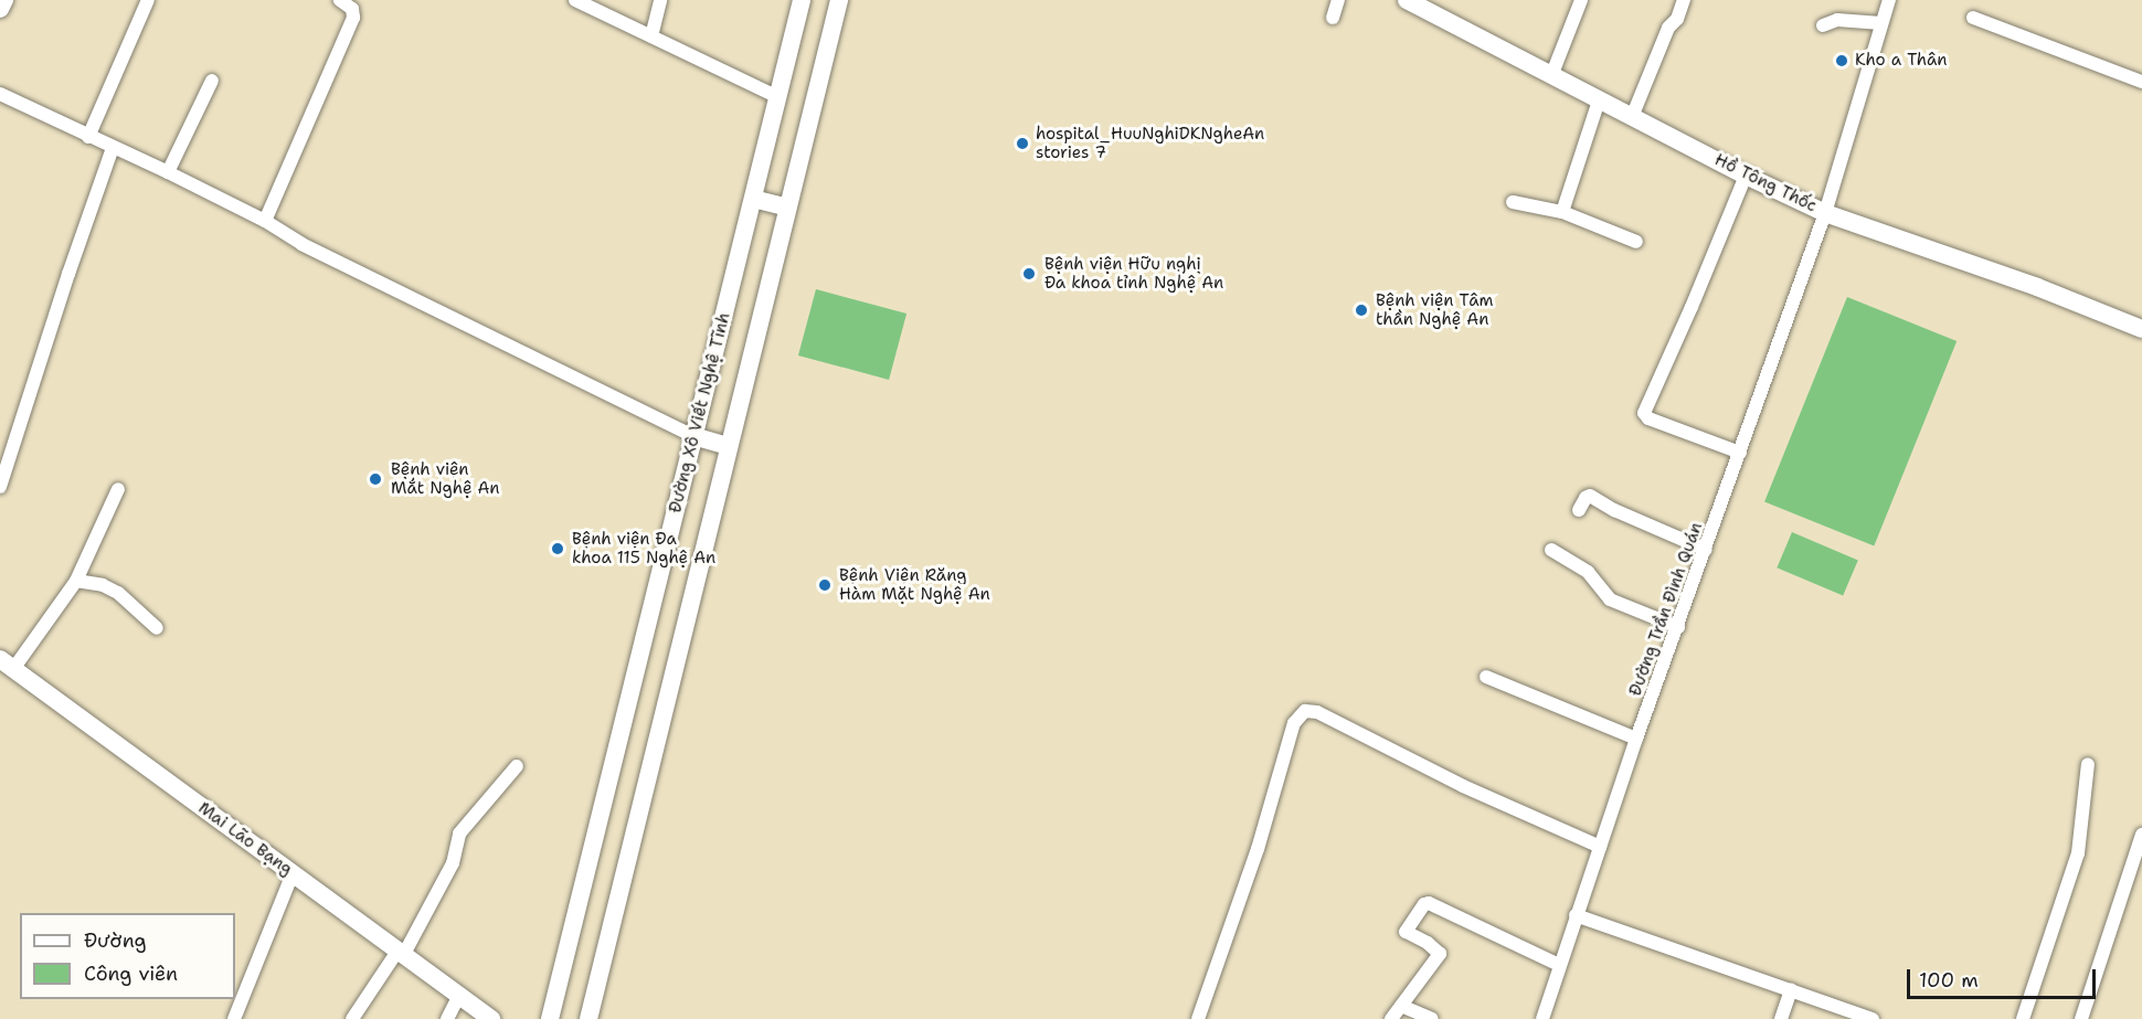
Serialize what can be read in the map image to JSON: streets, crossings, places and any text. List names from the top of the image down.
{
  "streets": {
    "main road": ["Hồ Tông Thốc", "Đường Xô Viết Nghệ Tĩnh", "Mai Lão Bạng"],
    "street": ["Đường Trần Đình Quán"]
  },
  "crossings": [
    ["Hồ Tông Thốc", "Đường Trần Đình Quán"]
  ],
  "places": [
    "Kho a Thân",
    "hospital_HuuNghiDKNgheAn stories 7",
    "Bệnh viện Hữu nghị Đa khoa tỉnh Nghệ An",
    "Bệnh viện Tâm thần Nghệ An",
    "Bệnh viện Mắt Nghệ An",
    "Bệnh viện Đa khoa 115 Nghệ An",
    "Bệnh Viện Răng Hàm Mặt Nghệ An"
  ],
  "legend": ["Đường", "Công viên"],
  "scale_bar": "100 m"
}
